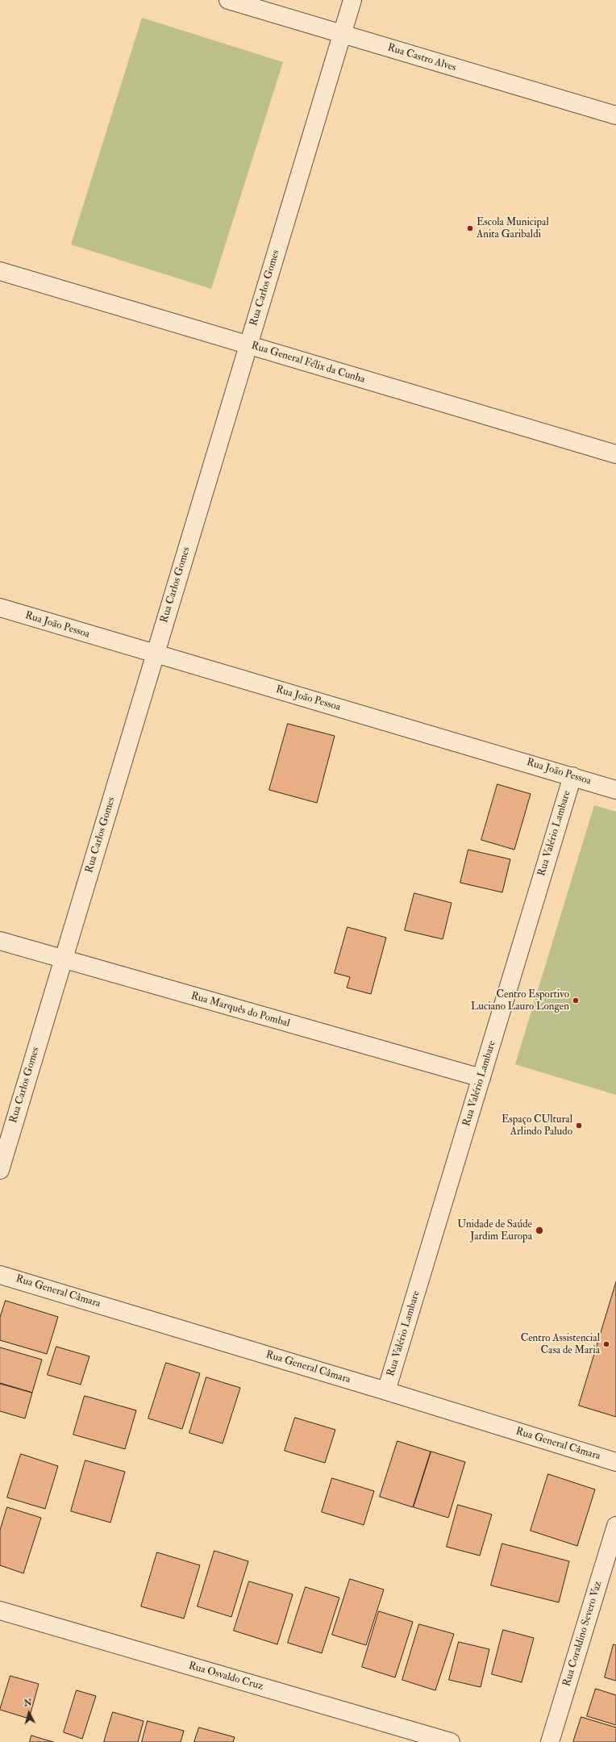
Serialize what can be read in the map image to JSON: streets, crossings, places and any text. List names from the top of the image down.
{
  "streets": {
    "street": [
      "Rua Castro Alves",
      "Rua Carlos Gomes",
      "Rua General Félix da Cunha",
      "Rua João Pessoa",
      "Rua Valério Lambare",
      "Rua Marquês do Pombal",
      "Rua General Câmara",
      "Rua Coraldino Severo Vaz",
      "Rua Osvaldo Cruz"
    ]
  },
  "crossings": [
    ["Rua Castro Alves", "Rua Carlos Gomes"],
    ["Rua Carlos Gomes", "Rua General Félix da Cunha"],
    ["Rua Carlos Gomes", "Rua João Pessoa"],
    ["Rua Carlos Gomes", "Rua Marquês do Pombal"],
    ["Rua João Pessoa", "Rua Valério Lambare"],
    ["Rua Valério Lambare", "Rua Marquês do Pombal"],
    ["Rua Valério Lambare", "Rua General Câmara"]
  ],
  "places": [
    "Escola Municipal Anita Garibaldi",
    "Centro Esportivo Luciano Lauro Longen",
    "Espaço CUltural Arlindo Paludo",
    "Unidade de Saúde Jardim Europa",
    "Centro Assistencial Casa de Maria"
  ],
  "north": "top"
}
